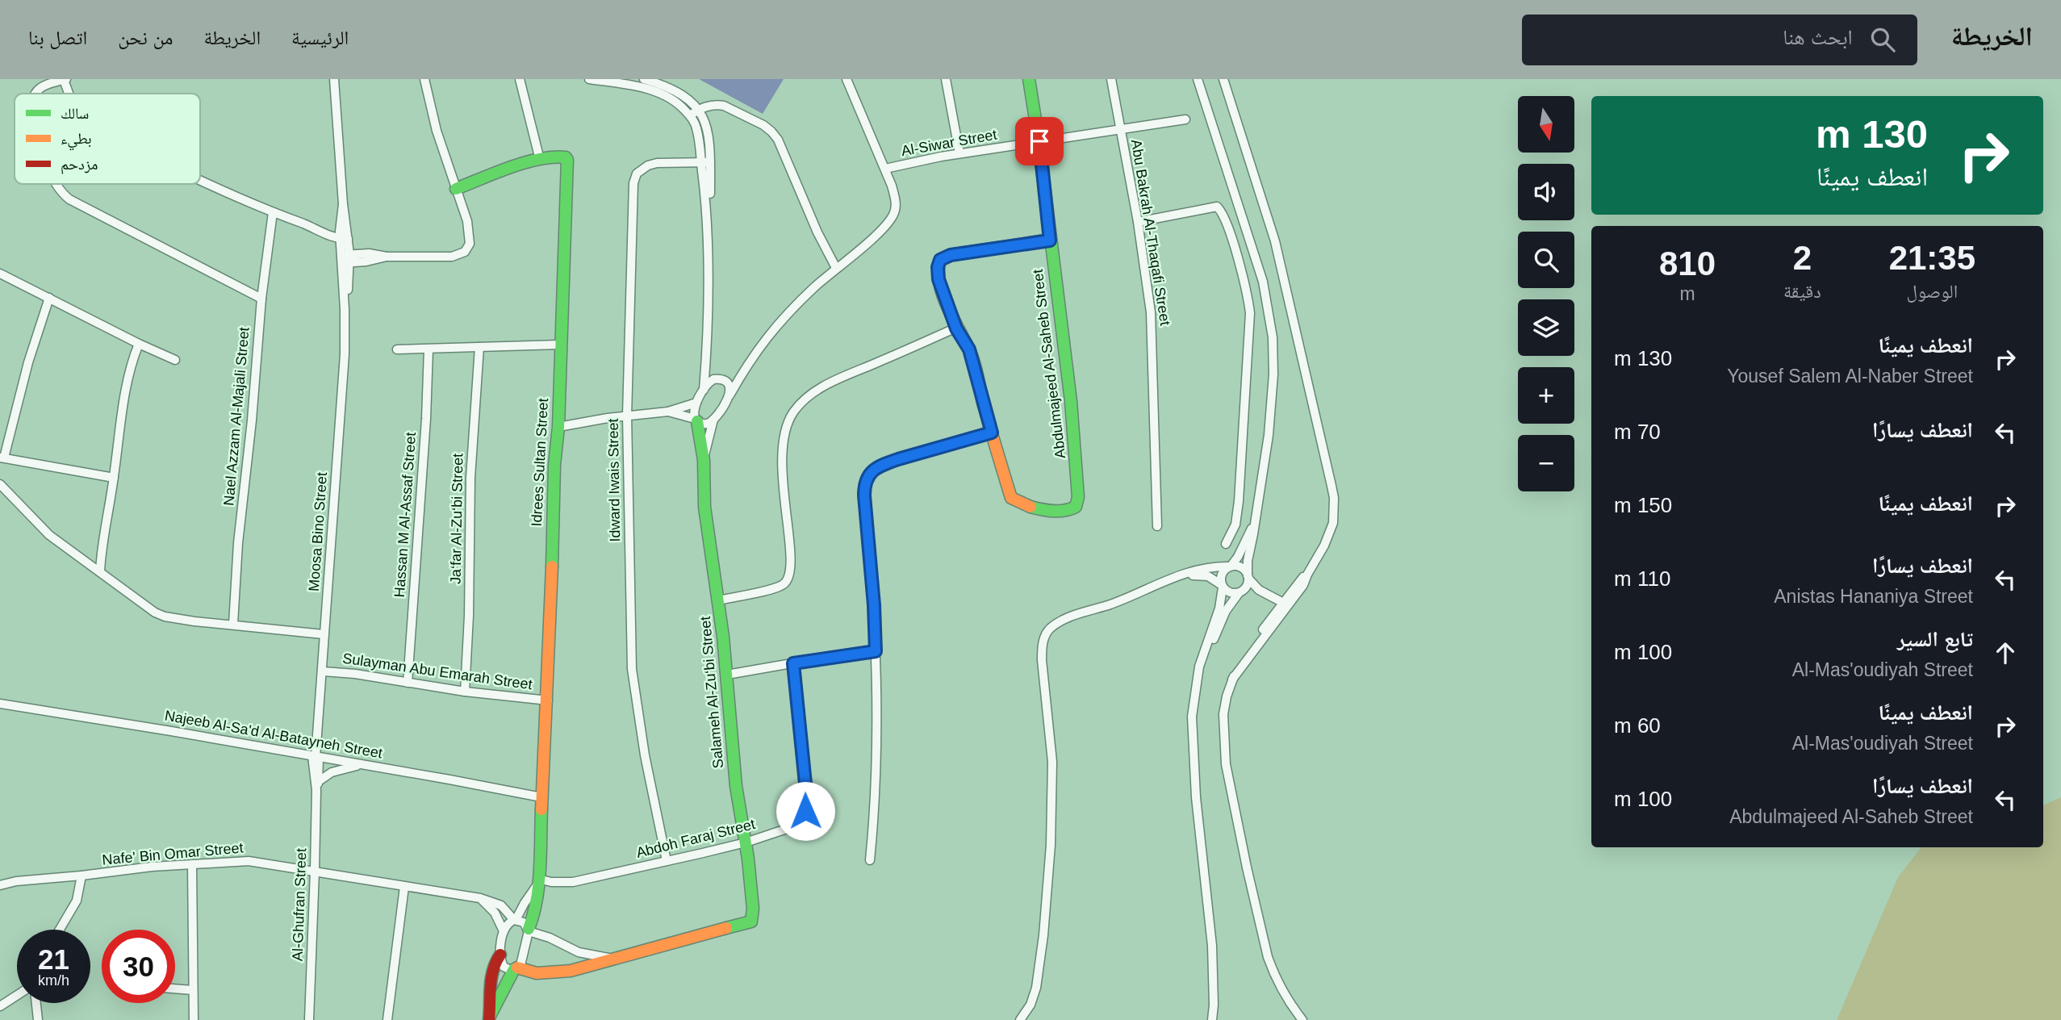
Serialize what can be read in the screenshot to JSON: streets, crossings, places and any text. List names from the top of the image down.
{
  "streets": {
    "street": [
      "Al-Siwar Street",
      "Abu Bakrah Al-Thaqafi Street",
      "Abdulmajeed Al-Saheb Street",
      "Nael Azzam Al-Majali Street",
      "Idrees Sultan Street",
      "Idward Iwais Street",
      "Hassan M Al-Assaf Street",
      "Ja‘far Al-Zu‘bi Street",
      "Moosa Bino Street",
      "Sulayman Abu Emarah Street",
      "Salameh Al-Zu‘bi Street",
      "Najeeb Al-Sa'd Al-Batayneh Street",
      "Abdoh Faraj Street",
      "Nafe' Bin Omar Street",
      "Al-Ghufran Street"
    ]
  },
  "crossings": [
    ["Al-Siwar Street", "Abu Bakrah Al-Thaqafi Street"],
    ["Al-Siwar Street", "Abdulmajeed Al-Saheb Street"],
    ["Idrees Sultan Street", "Sulayman Abu Emarah Street"],
    ["Idrees Sultan Street", "Najeeb Al-Sa'd Al-Batayneh Street"],
    ["Idrees Sultan Street", "Abdoh Faraj Street"],
    ["Idrees Sultan Street", "Nafe' Bin Omar Street"],
    ["Idward Iwais Street", "Abdoh Faraj Street"],
    ["Hassan M Al-Assaf Street", "Sulayman Abu Emarah Street"],
    ["Ja‘far Al-Zu‘bi Street", "Sulayman Abu Emarah Street"],
    ["Moosa Bino Street", "Sulayman Abu Emarah Street"],
    ["Moosa Bino Street", "Najeeb Al-Sa'd Al-Batayneh Street"],
    ["Moosa Bino Street", "Al-Ghufran Street"],
    ["Salameh Al-Zu‘bi Street", "Abdoh Faraj Street"],
    ["Salameh Al-Zu‘bi Street", "Nafe' Bin Omar Street"],
    ["Najeeb Al-Sa'd Al-Batayneh Street", "Al-Ghufran Street"],
    ["Nafe' Bin Omar Street", "Al-Ghufran Street"]
  ],
  "legend": ["سالك", "بطيء", "مزدحم"],
  "north": "bottom",
  "page": {
    "header": "الخريطة",
    "search": "ابحث هنا",
    "nav": [
      "الرئيسية",
      "الخريطة",
      "من نحن",
      "اتصل بنا"
    ],
    "map_buttons": ["+", "−"],
    "turn": ["130 m", "انعطف يمينًا"],
    "eta": [
      "21:35",
      "الوصول",
      "2",
      "دقيقة",
      "810",
      "m"
    ],
    "list": [
      {
        "name": "انعطف يمينًا",
        "note": "Yousef Salem Al-Naber Street",
        "value": "130 m"
      },
      {
        "name": "انعطف يسارًا",
        "value": "70 m"
      },
      {
        "name": "انعطف يمينًا",
        "value": "150 m"
      },
      {
        "name": "انعطف يسارًا",
        "note": "Anistas Hananiya Street",
        "value": "110 m"
      },
      {
        "name": "تابع السير",
        "note": "Al-Mas'oudiyah Street",
        "value": "100 m"
      },
      {
        "name": "انعطف يمينًا",
        "note": "Al-Mas'oudiyah Street",
        "value": "60 m"
      },
      {
        "name": "انعطف يسارًا",
        "note": "Abdulmajeed Al-Saheb Street",
        "value": "100 m"
      }
    ],
    "speed": "21 km/h",
    "limit": "30"
  }
}
